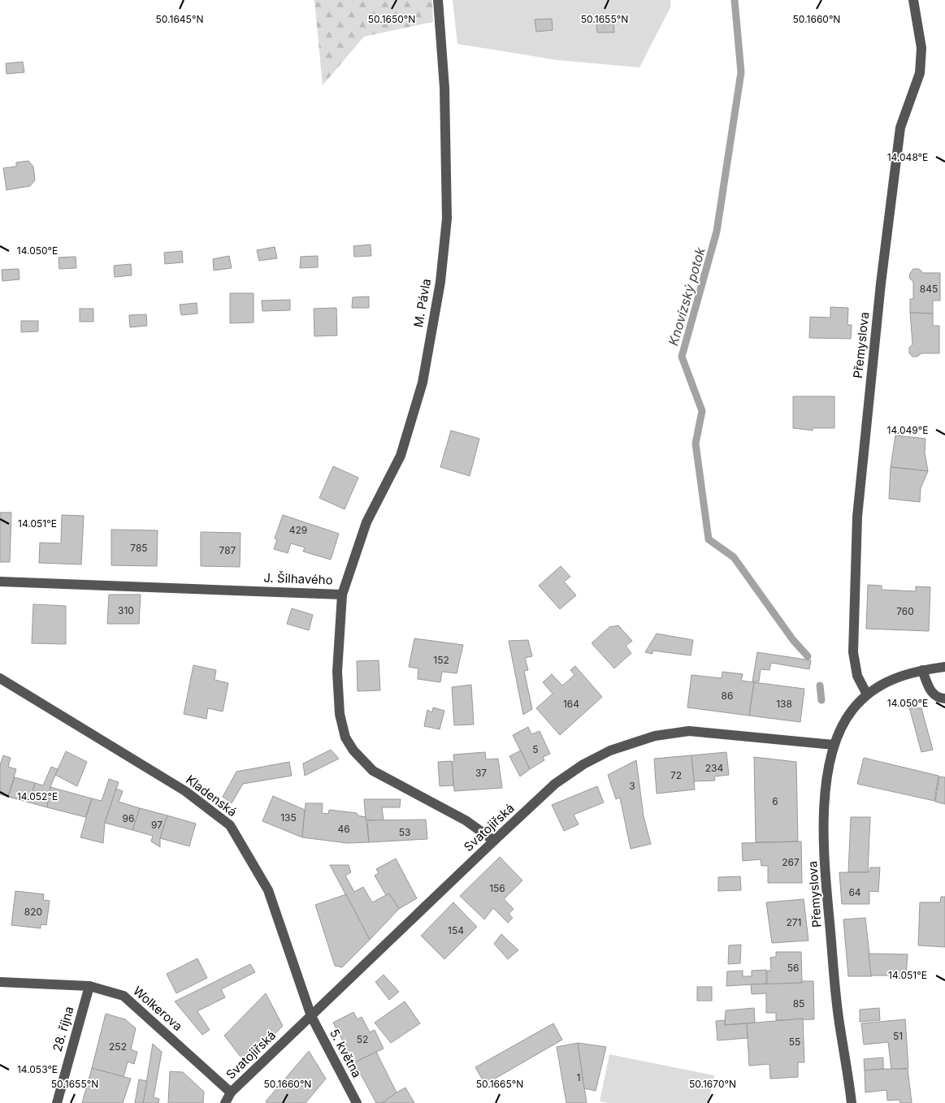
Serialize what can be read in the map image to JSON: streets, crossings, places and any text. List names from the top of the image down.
{
  "streets": {
    "street": [
      "M. Pávla",
      "Přemyslova",
      "J. Šilhavého",
      "Kladenská",
      "Svatojiřská",
      "Wolkerova",
      "28. října",
      "5. května"
    ]
  },
  "crossings": [
    ["M. Pávla", "J. Šilhavého"],
    ["Přemyslova", "Svatojiřská"],
    ["J. Šilhavého", "Svatojiřská"],
    ["Kladenská", "Svatojiřská"],
    ["Kladenská", "5. května"],
    ["Svatojiřská", "Wolkerova"],
    ["Svatojiřská", "5. května"],
    ["Wolkerova", "28. října"]
  ],
  "water": ["Knovízský potok"],
  "house_numbers": [
    "845",
    "429",
    "785",
    "787",
    "310",
    "760",
    "152",
    "86",
    "164",
    "138",
    "5",
    "234",
    "37",
    "72",
    "3",
    "6",
    "135",
    "96",
    "97",
    "46",
    "53",
    "267",
    "156",
    "64",
    "820",
    "271",
    "154",
    "56",
    "85",
    "51",
    "52",
    "55",
    "252",
    "1"
  ],
  "coordinates": [
    "50.1645°N",
    "50.1650°N",
    "50.1655°N",
    "50.1660°N",
    "14.048°E",
    "14.050°E",
    "14.049°E",
    "14.051°E",
    "14.052°E",
    "14.053°E",
    "50.1665°N",
    "50.1670°N"
  ]
}
